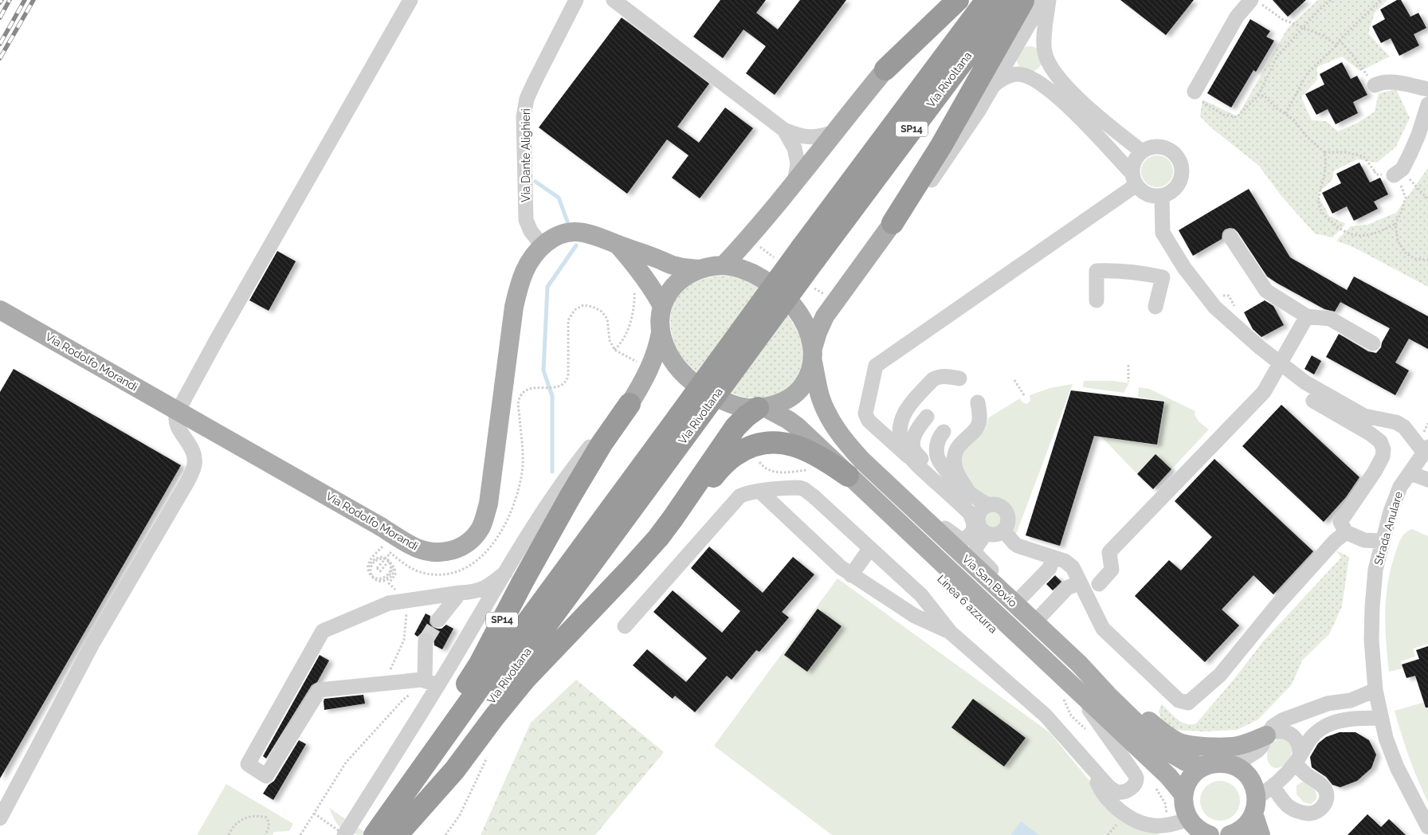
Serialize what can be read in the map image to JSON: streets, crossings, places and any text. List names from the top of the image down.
{
  "streets": {
    "highway": ["Via Rivoltana", "SP14"],
    "main road": ["Via Rodolfo Morandi", "Via San Bovio"],
    "street": ["Via Dante Alighieri", "Strada Anulare"]
  },
  "crossings": [
    ["Via Rivoltana", "SP14"],
    ["Via Dante Alighieri", "Via Rodolfo Morandi"],
    ["Via Rodolfo Morandi", "Via San Bovio"]
  ]
}
